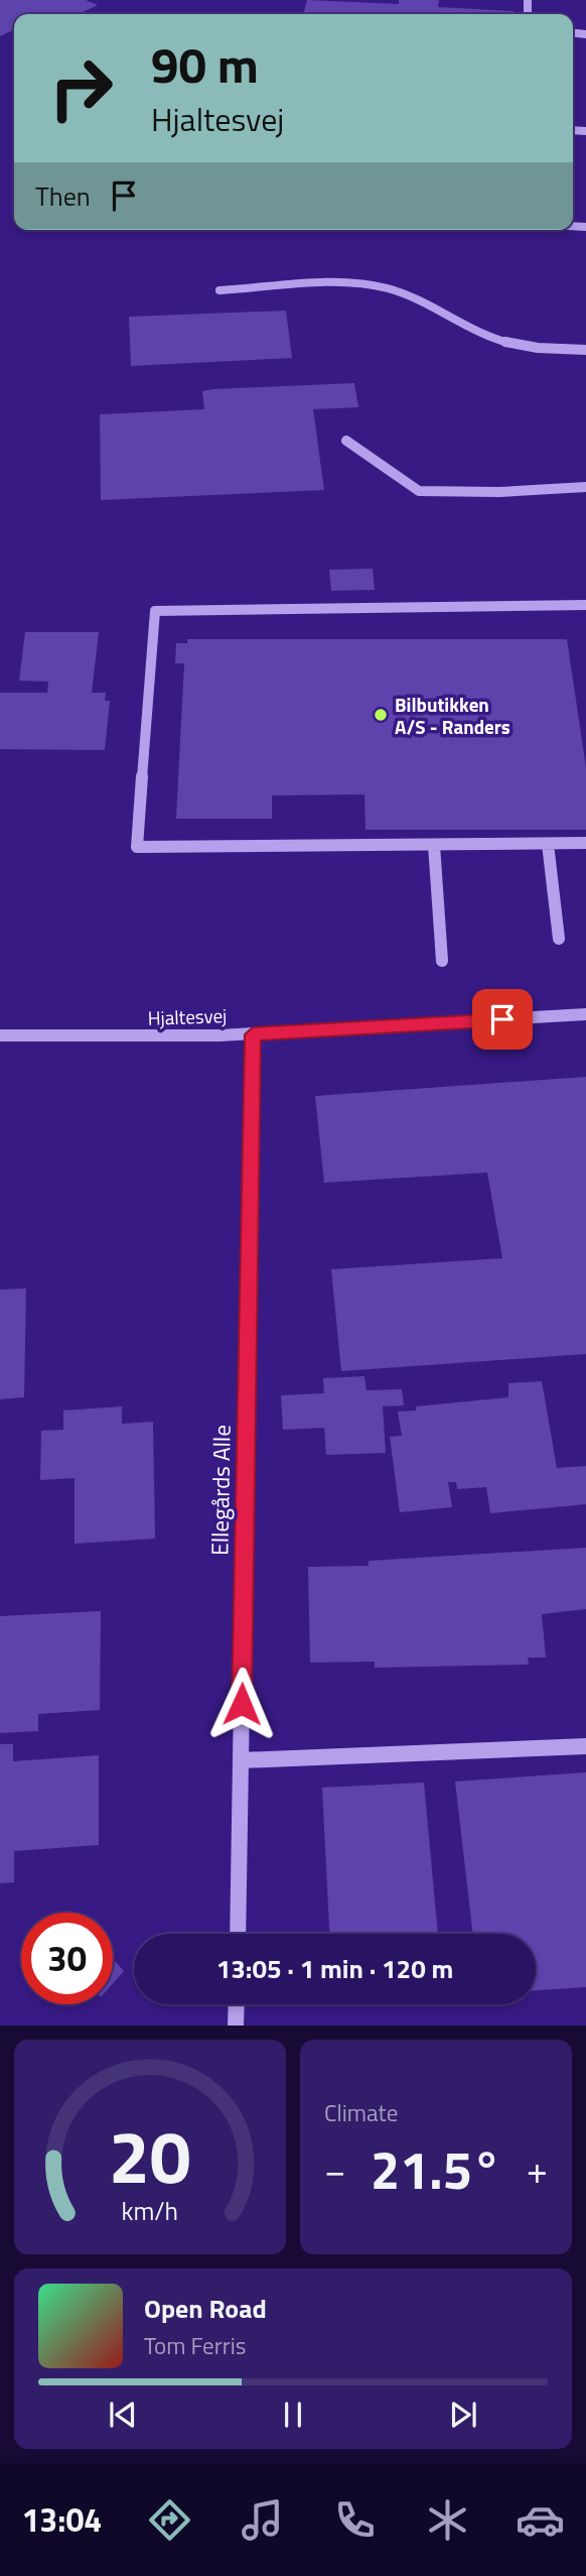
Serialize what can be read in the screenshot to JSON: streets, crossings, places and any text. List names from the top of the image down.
{
  "streets": {
    "street": ["Hjaltesvej", "Ellegårds Alle"]
  },
  "crossings": [
    ["Hjaltesvej", "Ellegårds Alle"]
  ],
  "places": ["Bilbutikken A/S - Randers"],
  "page": {
    "turn": ["90 m", "Hjaltesvej"],
    "then": "Then",
    "limit": "30",
    "trip": "13:05 · 1 min · 120 m",
    "tile": "Climate",
    "heat": ["−", "21.5°", "+"],
    "song": ["Open Road", "Tom Ferris"],
    "tabs": "13:04",
    "gauge": ["20", "km/h"]
  }
}
